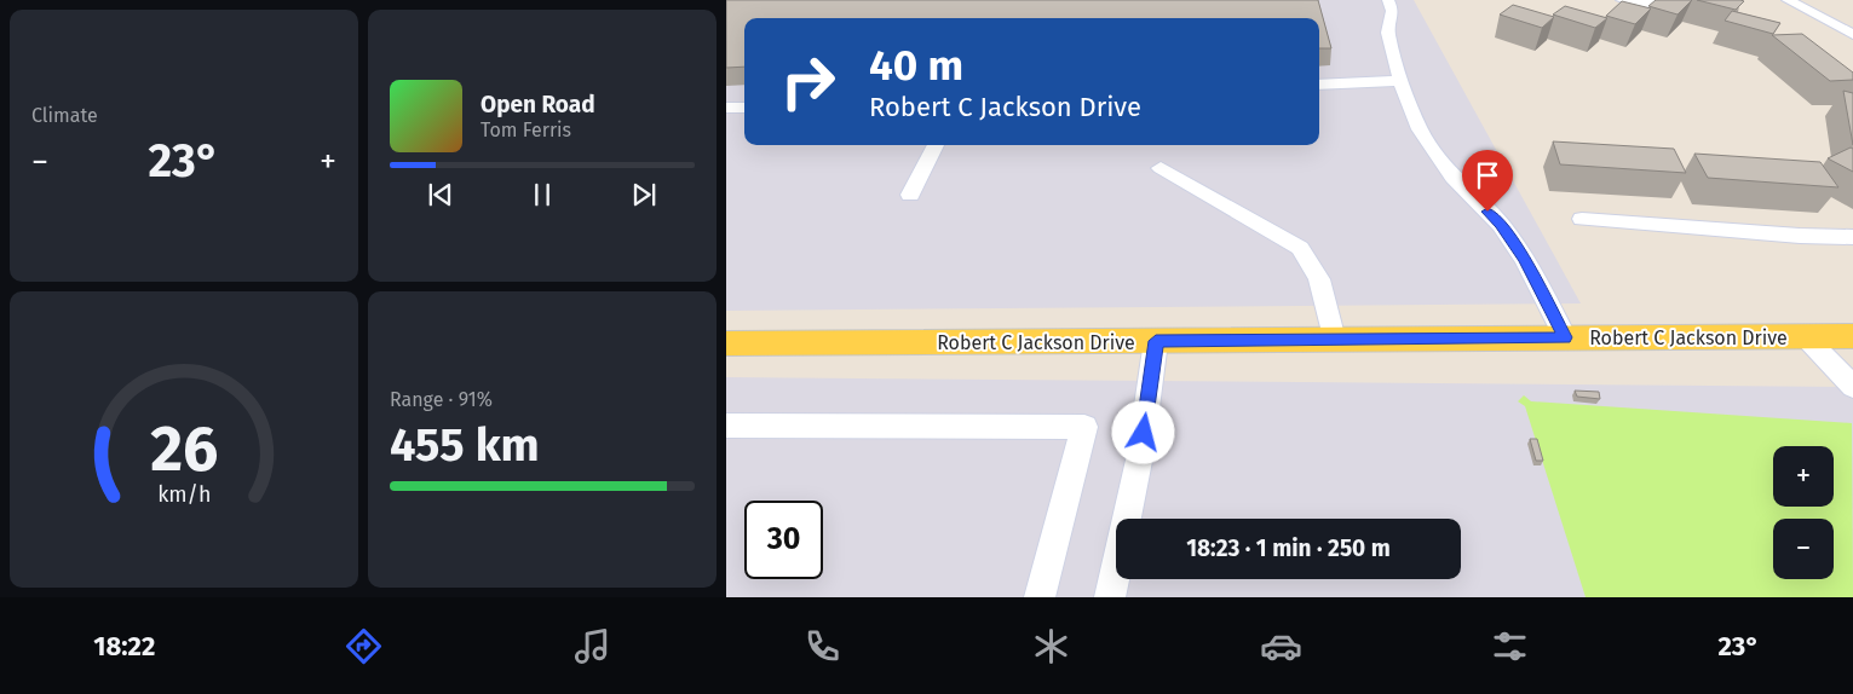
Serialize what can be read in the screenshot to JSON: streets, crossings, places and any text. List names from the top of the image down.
{
  "streets": {
    "main road": ["Robert C Jackson Drive"]
  },
  "page": {
    "tile": [
      "Climate",
      ["Range · 91%", "455 km"]
    ],
    "turn": ["40 m", "Robert C Jackson Drive"],
    "song": ["Open Road", "Tom Ferris"],
    "heat": ["−", "23°", "+"],
    "map_buttons": ["+", "−"],
    "limit": "30",
    "trip": "18:23 · 1 min · 250 m",
    "tabs": ["18:22", "23°"],
    "gauge": ["26", "km/h"]
  }
}
